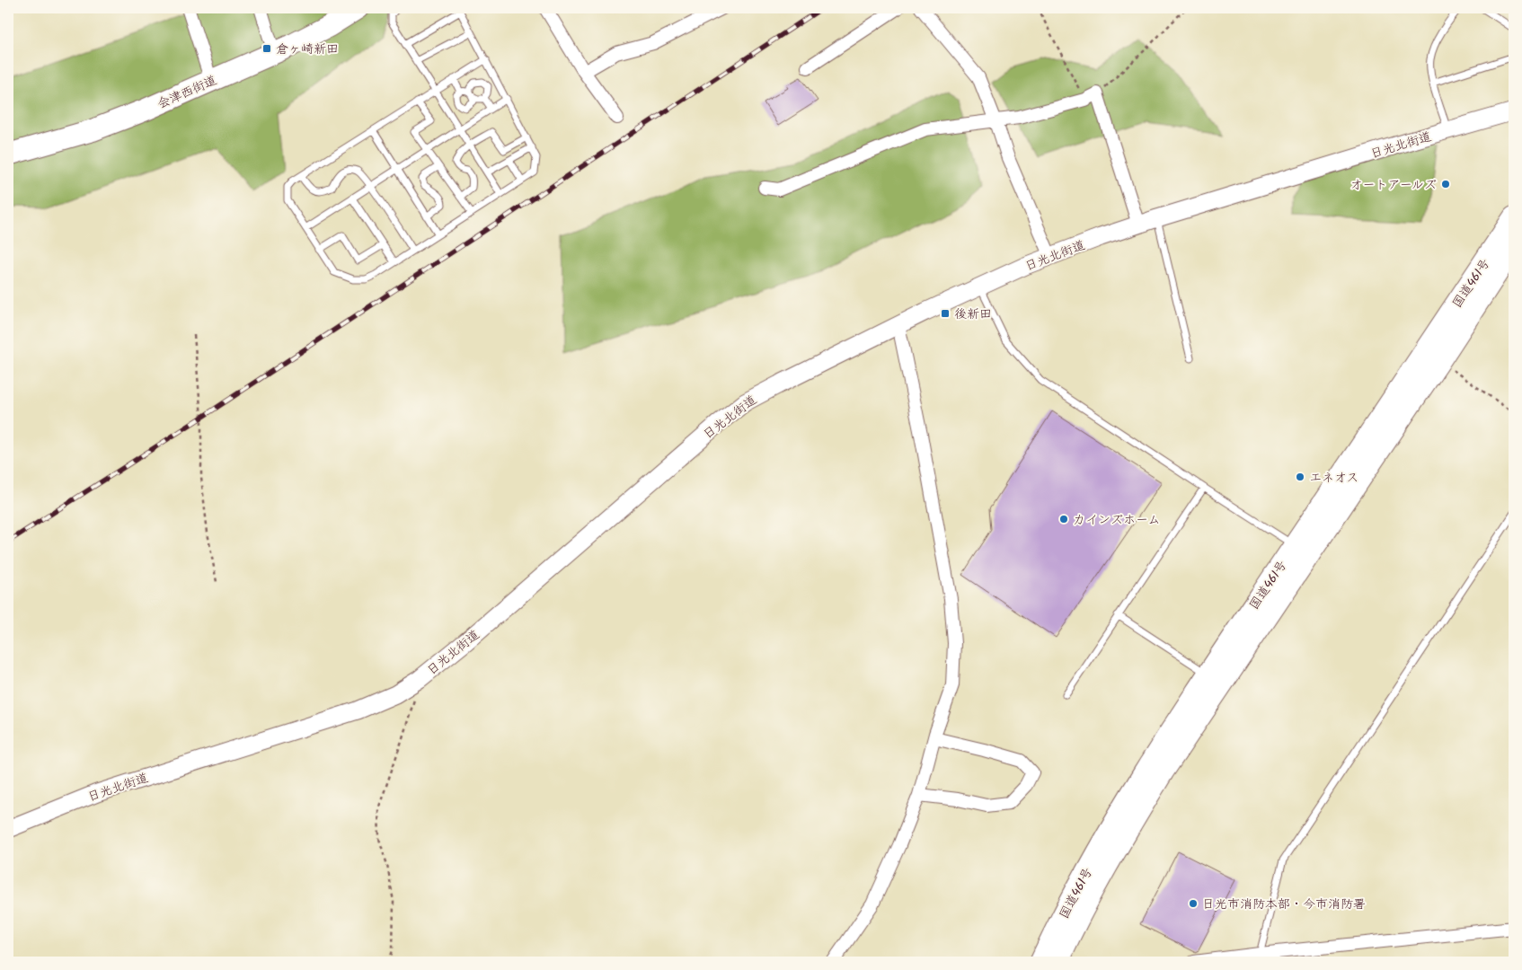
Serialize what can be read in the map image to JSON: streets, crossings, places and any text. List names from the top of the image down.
{
  "streets": {
    "highway": ["会津西街道", "国道461号"],
    "street": ["日光北街道"]
  },
  "places": {
    "transit": ["倉ヶ崎新田", "後新田"],
    "other": [
      "オートアールズ",
      "エネオス",
      "カインズホーム",
      "日光市消防本部・今市消防署"
    ]
  }
}
